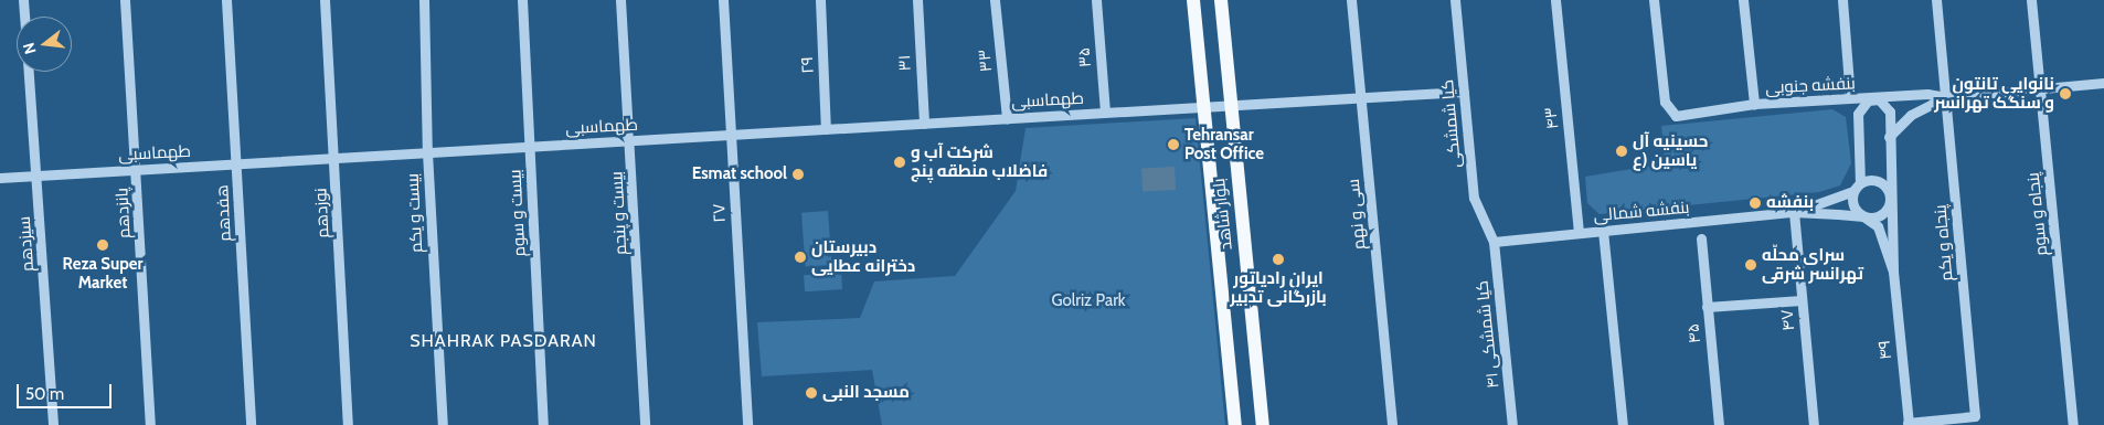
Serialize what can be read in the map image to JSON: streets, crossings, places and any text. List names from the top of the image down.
{
  "streets": {
    "main road": ["بلوار شاهد"],
    "street": [
      "۳۵",
      "۳۳",
      "۳۱",
      "۲۹",
      "بنفشه جنوبی",
      "طهماسبی",
      "۴۳",
      "کیا شمشکی",
      "بنفشه شمالی",
      "پانزدهم",
      "هفدهم",
      "نوزدهم",
      "بیست و یکم",
      "بیست و سوم",
      "بیست و پنجم",
      "۲۷",
      "سی و نهم",
      "پنجاه و سوم",
      "پنجاه و یکم",
      "سیزدهم",
      "۴۷",
      "۴۵",
      "۴۱ کیا شمشکی",
      "۴۹"
    ]
  },
  "crossings": [
    ["۳۵", "طهماسبی"],
    ["۳۳", "طهماسبی"],
    ["۳۱", "طهماسبی"],
    ["۲۹", "طهماسبی"],
    ["بنفشه جنوبی", "پنجاه و سوم"],
    ["بنفشه جنوبی", "پنجاه و یکم"],
    ["طهماسبی", "پانزدهم"],
    ["طهماسبی", "هفدهم"],
    ["طهماسبی", "نوزدهم"],
    ["طهماسبی", "بیست و یکم"],
    ["طهماسبی", "بیست و سوم"],
    ["طهماسبی", "بیست و پنجم"],
    ["طهماسبی", "۲۷"],
    ["طهماسبی", "بلوار شاهد"],
    ["طهماسبی", "سیزدهم"],
    ["۴۳", "بنفشه شمالی"],
    ["کیا شمشکی", "بنفشه شمالی"],
    ["کیا شمشکی", "۴۱ کیا شمشکی"],
    ["بنفشه شمالی", "۴۷"],
    ["بنفشه شمالی", "۴۱ کیا شمشکی"],
    ["پنجاه و یکم", "۴۹"]
  ],
  "districts": ["SHAHRAK PASDARAN"],
  "parks": ["Golriz Park"],
  "places": [
    "نانوایی تانتون و سنگک تهرانسر",
    "Tehransar Post Office",
    "حسینیه آل یاسین (ع",
    "شرکت آب و فاضلاب منطقه پنج",
    "Esmat school",
    "بنفشه",
    "Reza Super Market",
    "دبیرستان دخترانه عطایی",
    "ایران رادیاتور بازرگانی تدبیر",
    "سرای محلّه تهرانسر شرقی",
    "مسجد النبی"
  ],
  "scale_bar": "50 m",
  "north": "left"
}
